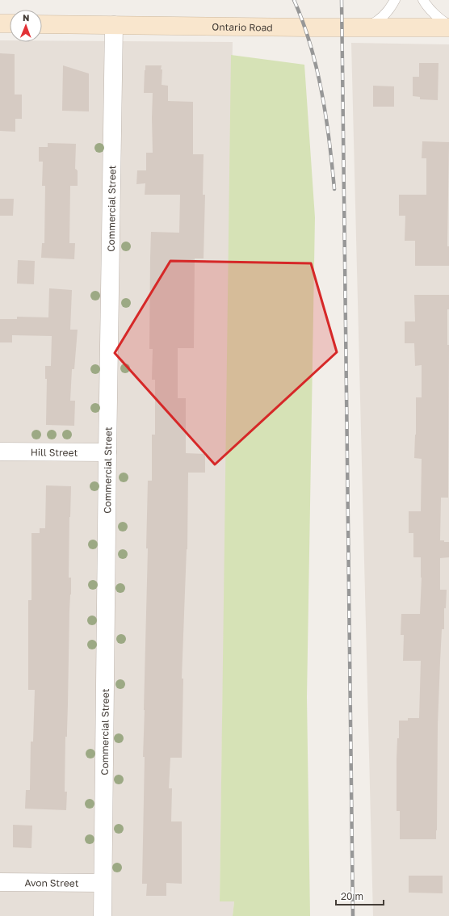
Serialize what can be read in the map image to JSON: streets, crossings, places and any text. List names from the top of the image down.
{
  "streets": {
    "main road": ["Ontario Road"],
    "street": ["Commercial Street", "Hill Street", "Avon Street"]
  },
  "crossings": [
    ["Ontario Road", "Commercial Street"],
    ["Commercial Street", "Hill Street"],
    ["Commercial Street", "Avon Street"]
  ],
  "scale_bar": "20 m",
  "north": "top"
}
